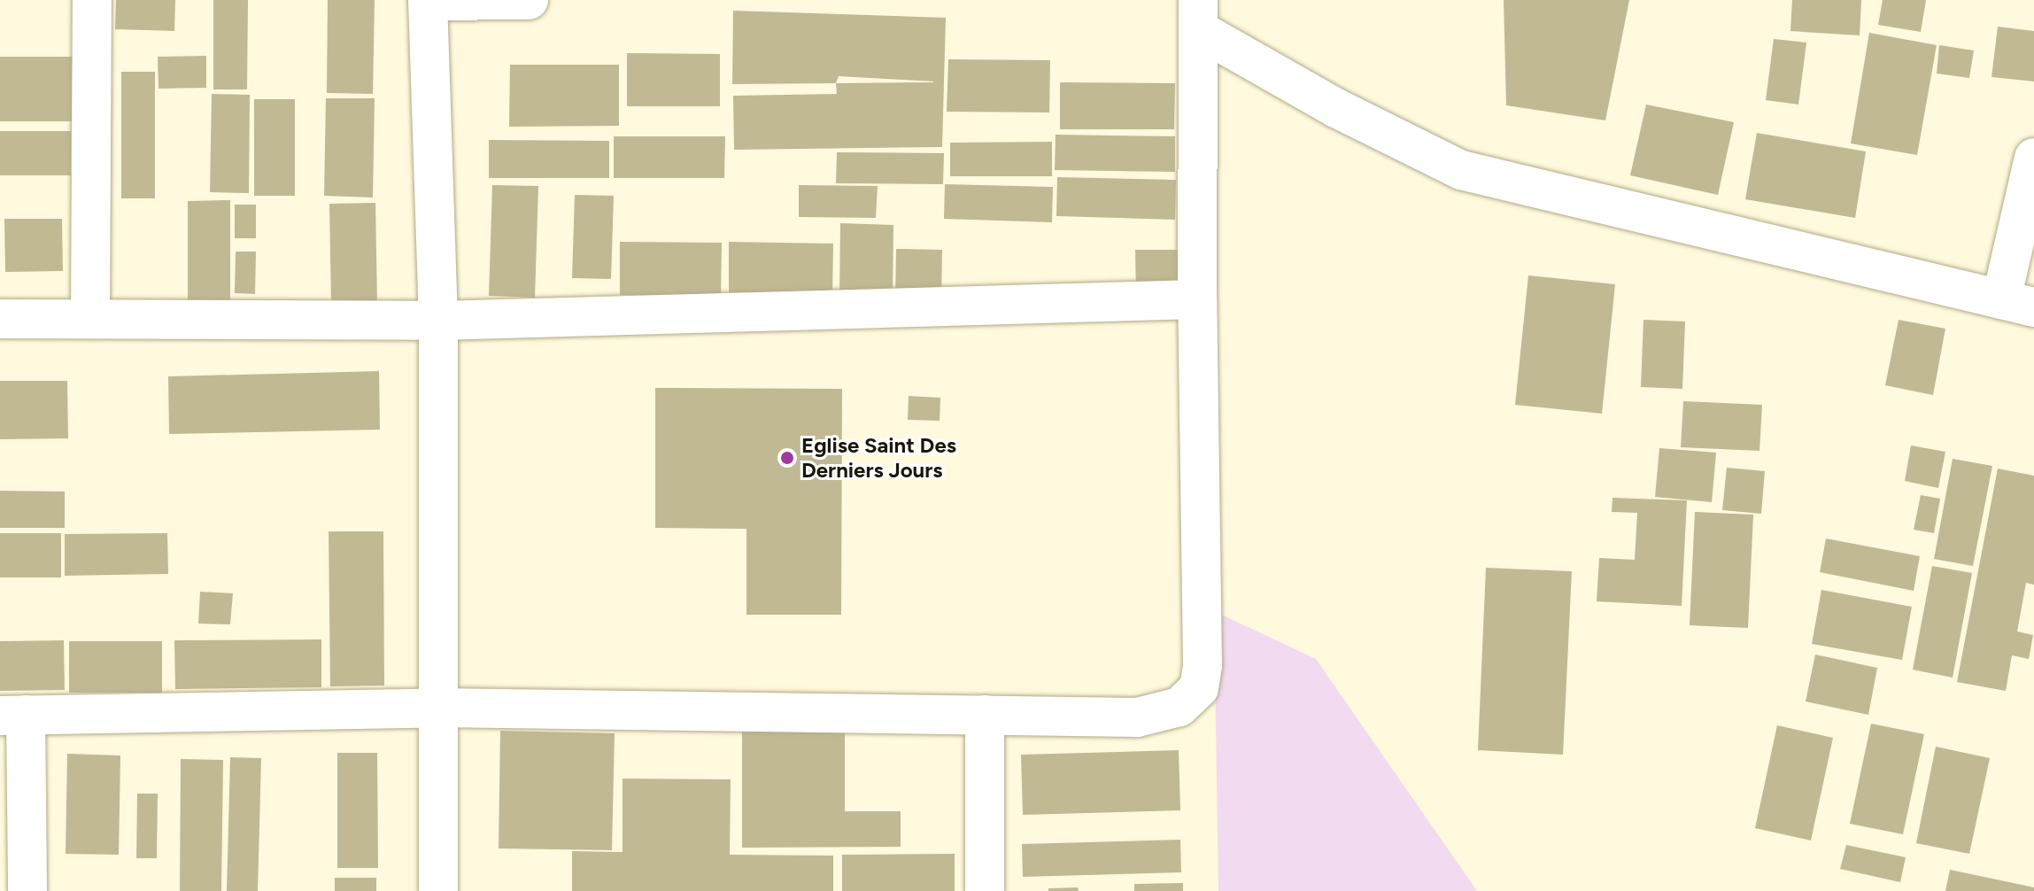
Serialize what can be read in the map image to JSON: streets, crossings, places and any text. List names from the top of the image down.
{
  "places": ["Eglise Saint Des Derniers Jours"]
}
